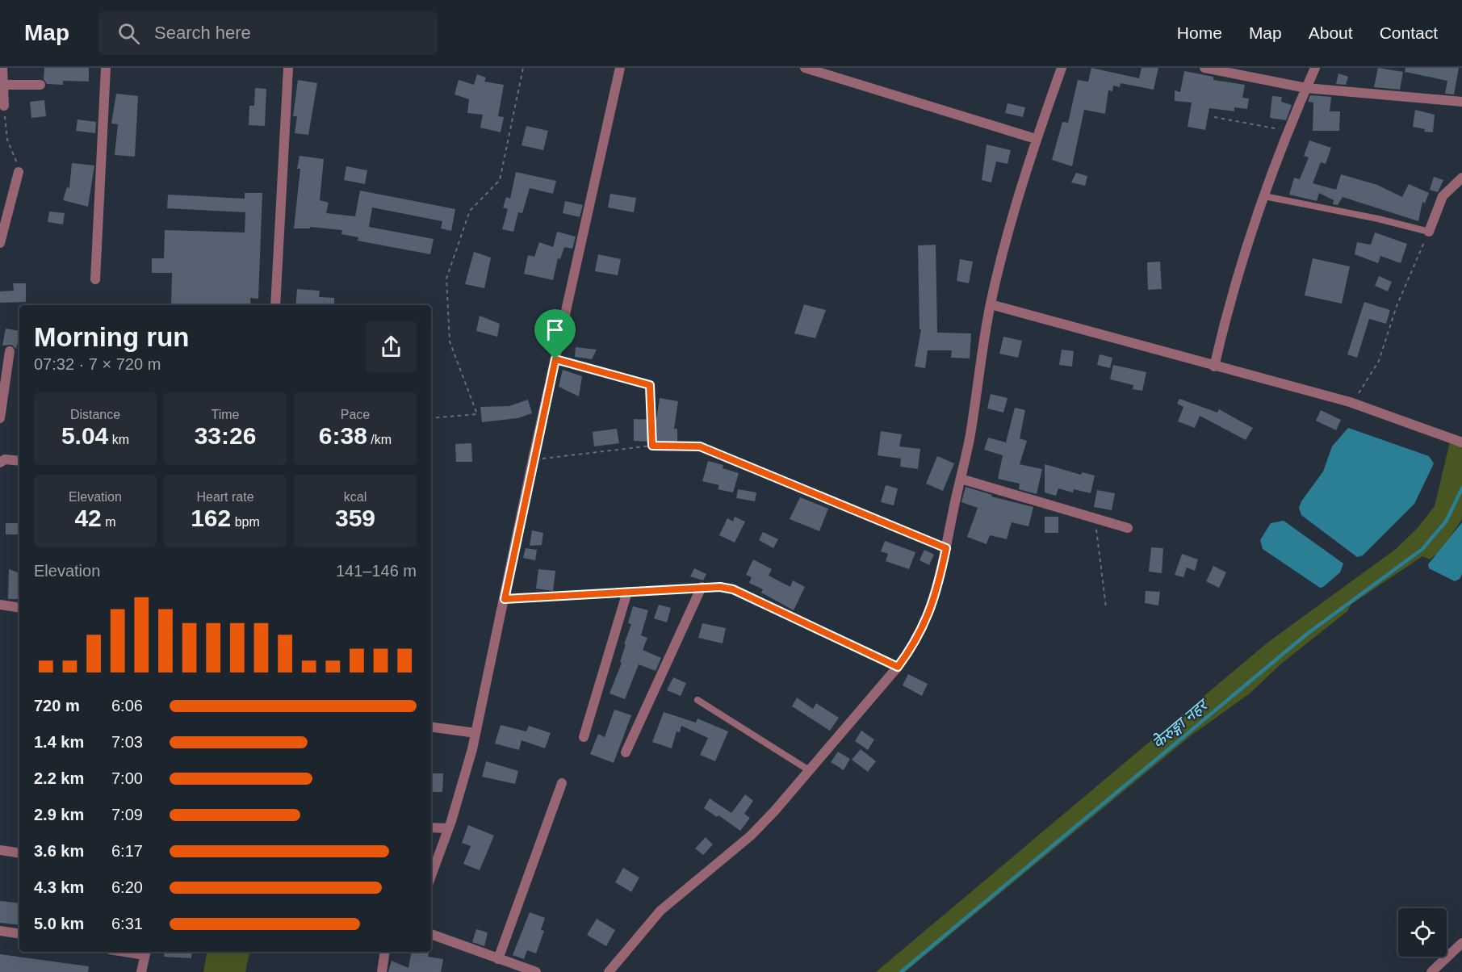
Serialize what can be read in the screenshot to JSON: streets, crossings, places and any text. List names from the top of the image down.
{
  "water": ["केेरुङ्गा नहर"],
  "page": {
    "header": "Map",
    "search": "Search here",
    "nav": [
      "Home",
      "Map",
      "About",
      "Contact"
    ],
    "heading": ["Morning run", "07:32 · 7 × 720 m"],
    "stats": [
      ["Distance", "5.04 km"],
      ["Time", "33:26"],
      ["Pace", "6:38 /km"],
      ["Elevation", "42 m"],
      ["Heart rate", "162 bpm"],
      ["kcal", "359"]
    ],
    "chart": ["Elevation", "141–146 m"],
    "list": [
      {
        "name": "720 m",
        "note": "6:06"
      },
      {
        "name": "1.4 km",
        "note": "7:03"
      },
      {
        "name": "2.2 km",
        "note": "7:00"
      },
      {
        "name": "2.9 km",
        "note": "7:09"
      },
      {
        "name": "3.6 km",
        "note": "6:17"
      },
      {
        "name": "4.3 km",
        "note": "6:20"
      },
      {
        "name": "5.0 km",
        "note": "6:31"
      }
    ]
  }
}
